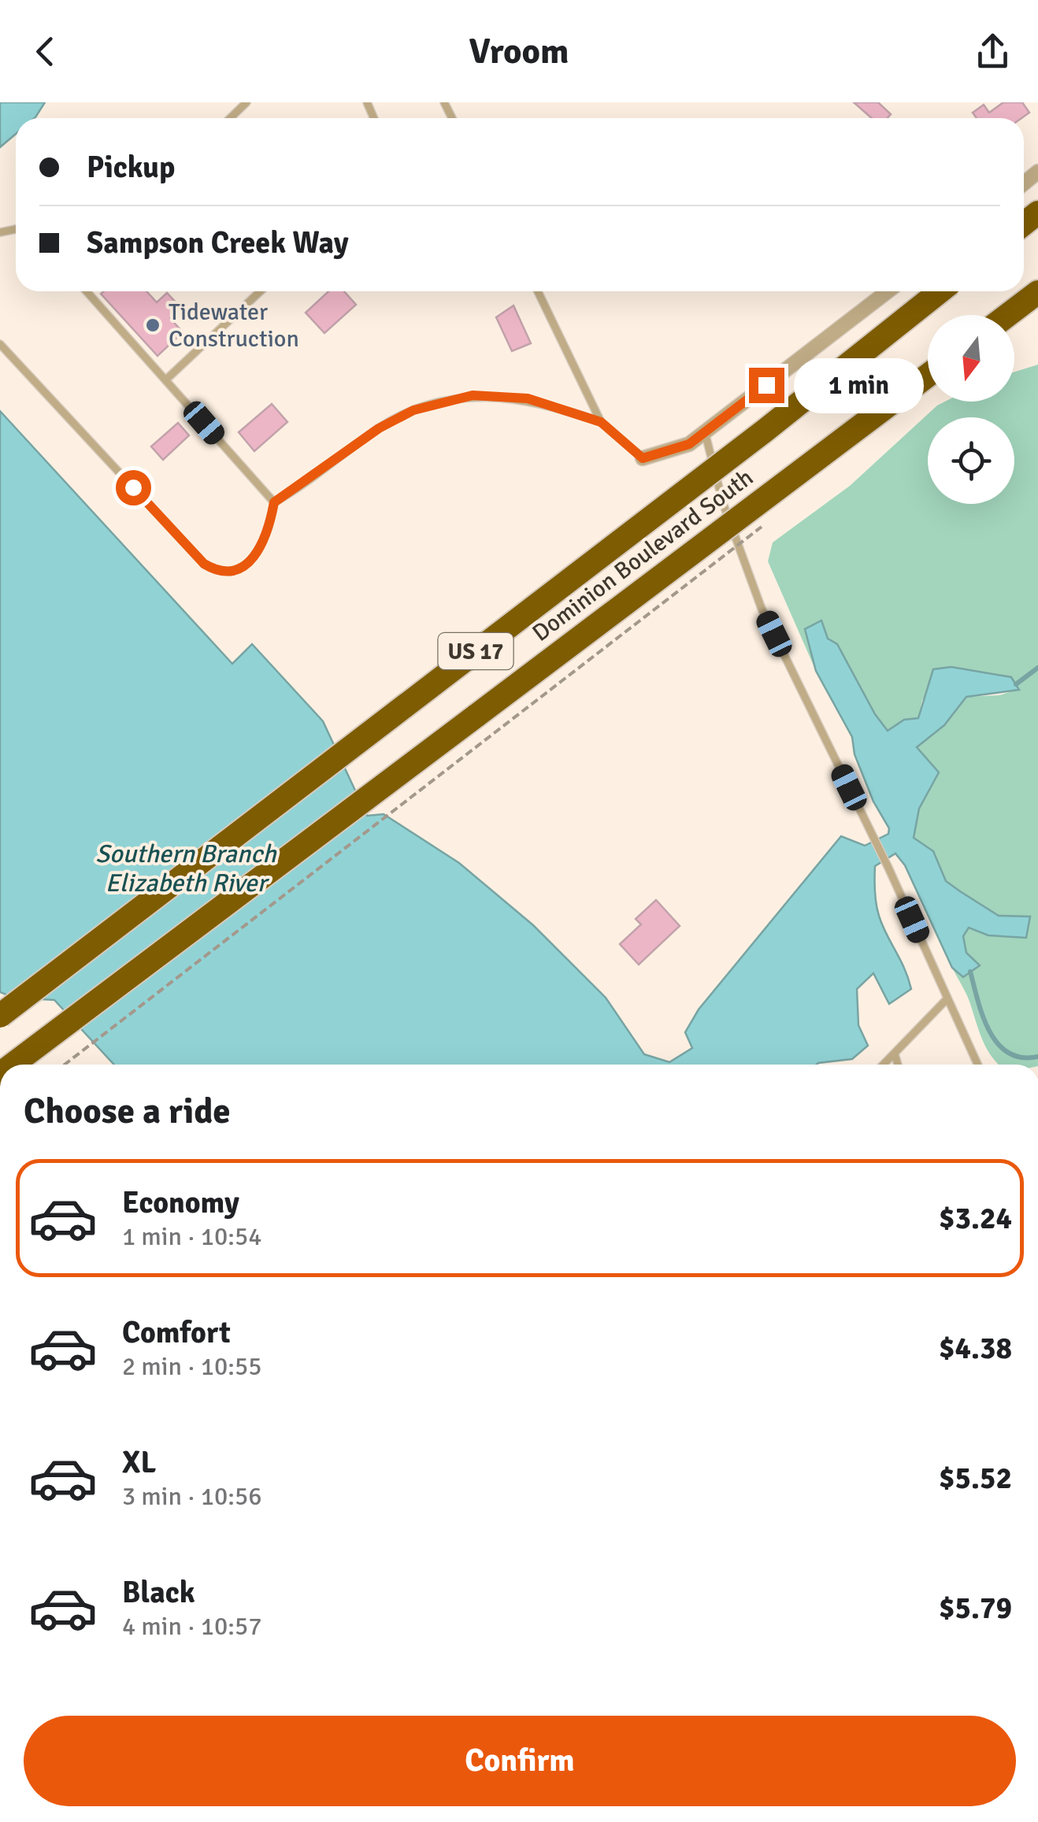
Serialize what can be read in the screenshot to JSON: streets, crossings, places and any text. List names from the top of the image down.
{
  "streets": {
    "highway": ["Dominion Boulevard South", "US 17"]
  },
  "water": ["Southern Branch Elizabeth River"],
  "places": ["Tidewater Construction"],
  "north": "bottom",
  "page": {
    "header": "Vroom",
    "banner": ["Pickup", "Sampson Creek Way"],
    "bubble": "1 min",
    "heading": "Choose a ride",
    "list": [
      {
        "name": "Economy",
        "note": "1 min · 10:54",
        "value": "$3.24"
      },
      {
        "name": "Comfort",
        "note": "2 min · 10:55",
        "value": "$4.38"
      },
      {
        "name": "XL",
        "note": "3 min · 10:56",
        "value": "$5.52"
      },
      {
        "name": "Black",
        "note": "4 min · 10:57",
        "value": "$5.79"
      }
    ],
    "buttons": "Confirm"
  }
}
